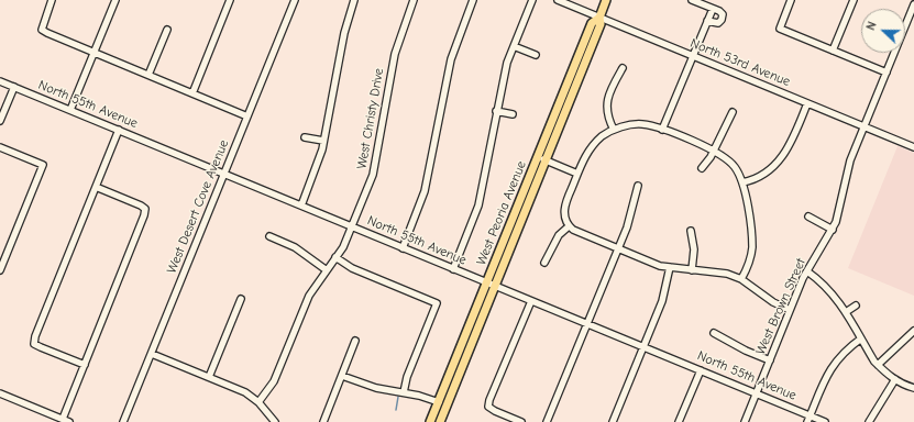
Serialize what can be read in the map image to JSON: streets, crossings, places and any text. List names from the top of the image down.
{
  "streets": {
    "main road": ["West Peoria Avenue"],
    "street": [
      "North 53rd Avenue",
      "North 55th Avenue",
      "West Christy Drive",
      "West Desert Cove Avenue",
      "West Brown Street"
    ]
  },
  "crossings": [
    ["North 53rd Avenue", "West Peoria Avenue"],
    ["North 53rd Avenue", "West Brown Street"],
    ["North 55th Avenue", "West Christy Drive"],
    ["North 55th Avenue", "West Desert Cove Avenue"],
    ["North 55th Avenue", "West Peoria Avenue"],
    ["North 55th Avenue", "West Brown Street"]
  ],
  "north": "left"
}
